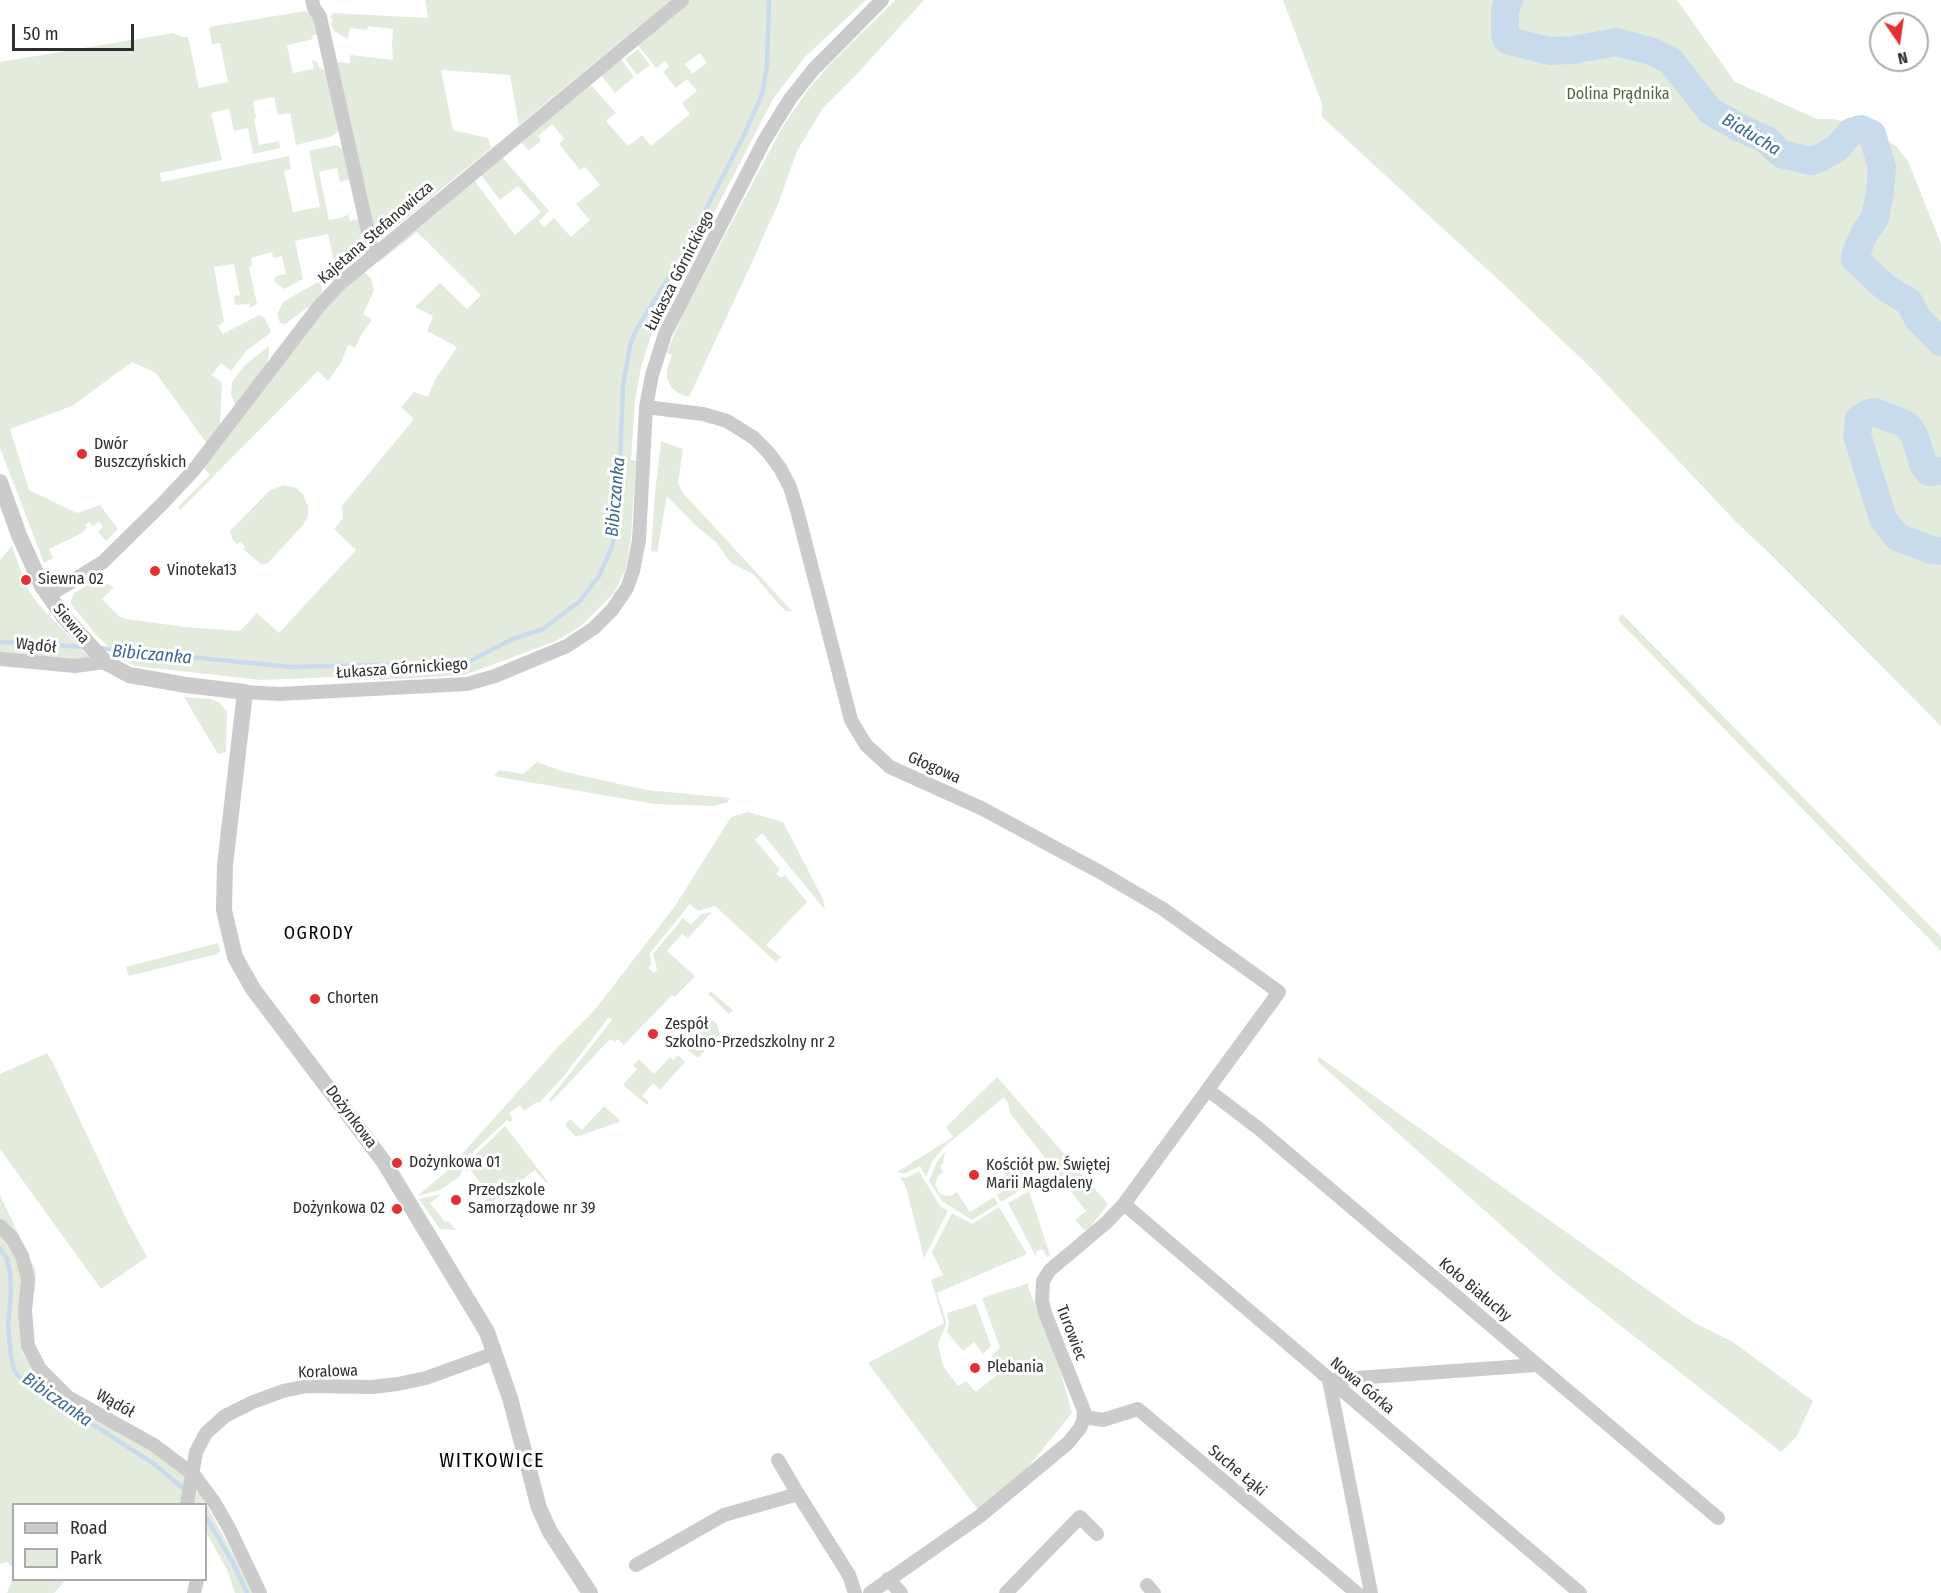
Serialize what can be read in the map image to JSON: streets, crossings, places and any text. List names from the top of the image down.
{
  "streets": {
    "street": [
      "Kajetana Stefanowicza",
      "Łukasza Górnickiego",
      "Siewna",
      "Wądół",
      "Głogowa",
      "Dożynkowa",
      "Koło Białuchy",
      "Turowiec",
      "Koralowa",
      "Nowa Górka",
      "Suche Łąki"
    ]
  },
  "crossings": [
    ["Kajetana Stefanowicza", "Siewna"],
    ["Łukasza Górnickiego", "Siewna"],
    ["Łukasza Górnickiego", "Głogowa"],
    ["Łukasza Górnickiego", "Dożynkowa"],
    ["Siewna", "Wądół"],
    ["Siewna", "Dożynkowa"],
    ["Wądół", "Koralowa"],
    ["Głogowa", "Turowiec"],
    ["Dożynkowa", "Koralowa"],
    ["Koło Białuchy", "Turowiec"],
    ["Turowiec", "Nowa Górka"],
    ["Turowiec", "Suche Łąki"]
  ],
  "districts": ["OGRODY", "WITKOWICE"],
  "water": ["Białucha", "Bibiczanka"],
  "parks": ["Dolina Prądnika"],
  "places": [
    "Dwór Buszczyńskich",
    "Vinoteka13",
    "Siewna 02",
    "Chorten",
    "Zespół Szkolno-Przedszkolny nr 2",
    "Dożynkowa 01",
    "Kościół pw. Świętej Marii Magdaleny",
    "Przedszkole Samorządowe nr 39",
    "Dożynkowa 02",
    "Plebania"
  ],
  "legend": ["Road", "Park"],
  "scale_bar": "50 m",
  "north": "bottom"
}
